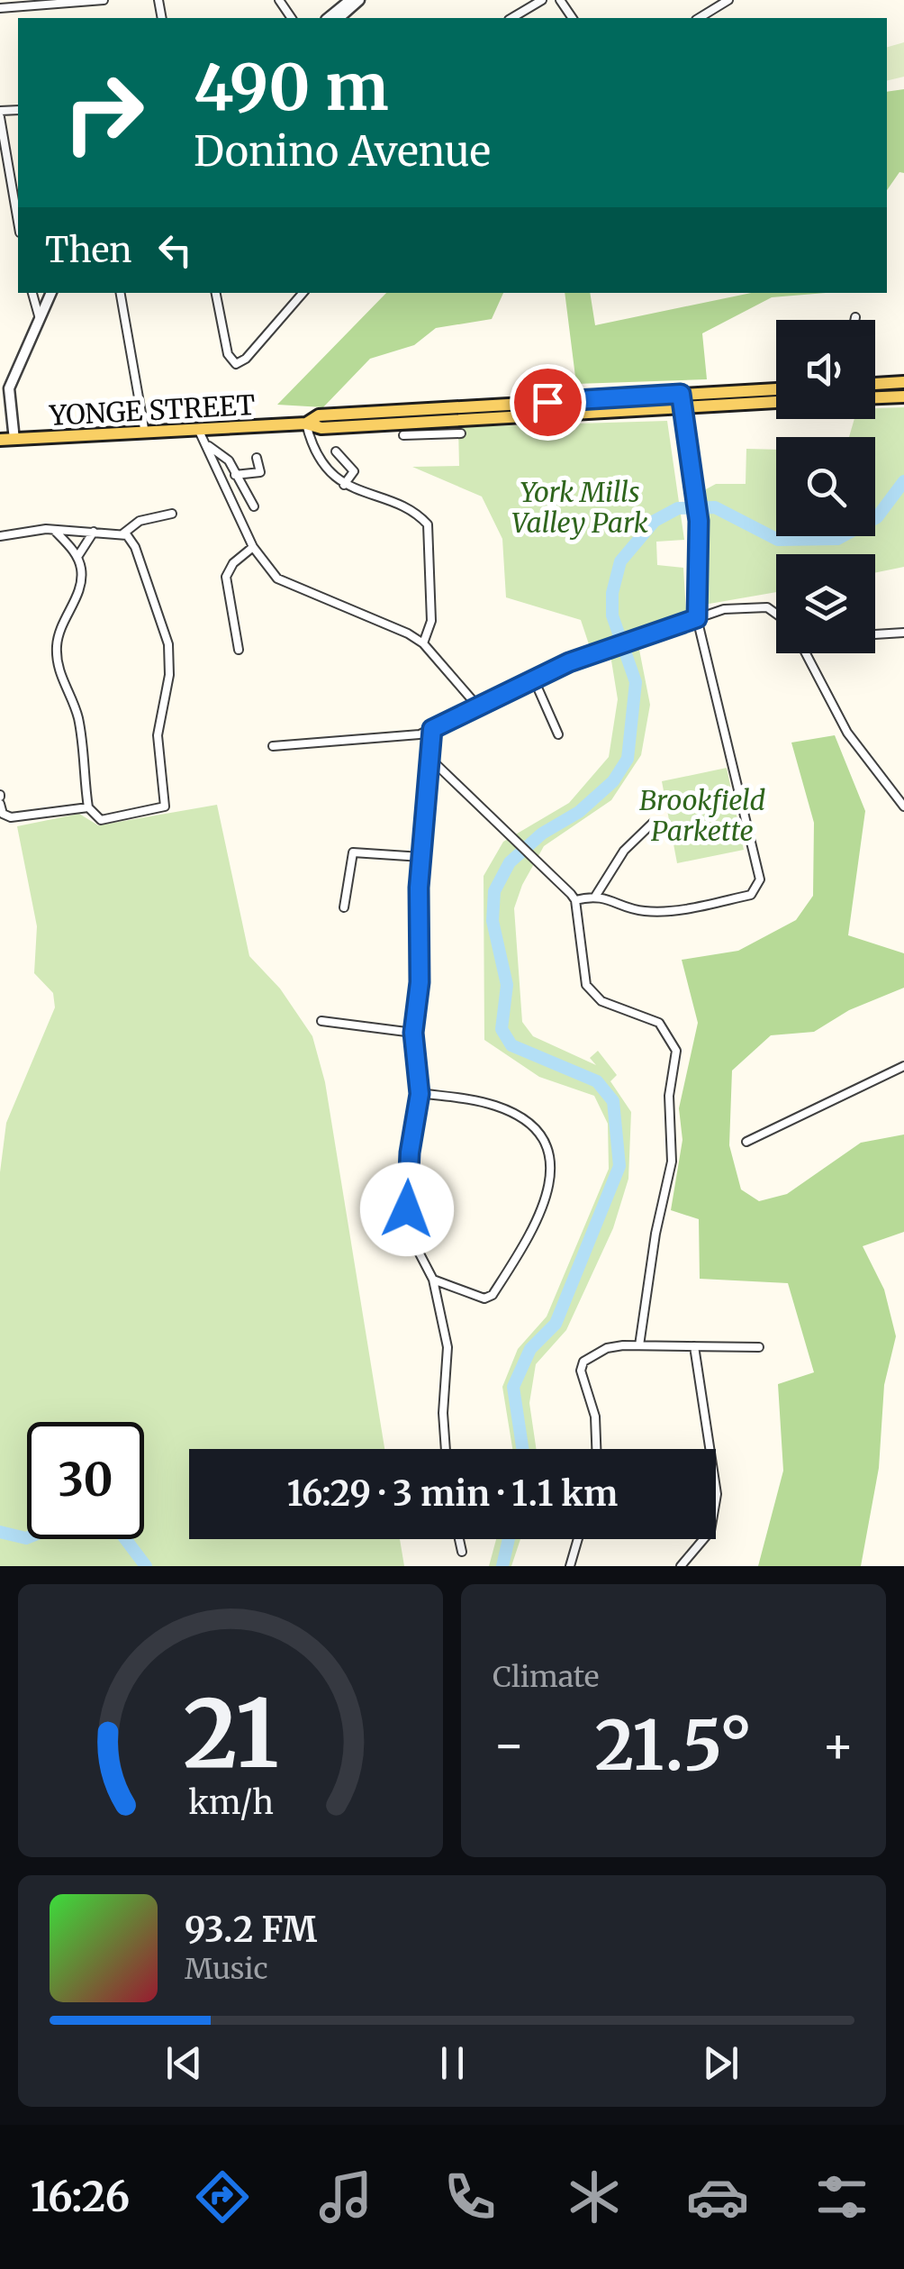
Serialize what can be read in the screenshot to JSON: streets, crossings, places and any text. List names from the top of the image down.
{
  "streets": {
    "main road": ["YONGE STREET"]
  },
  "parks": ["York Mills Valley Park", "Brookfield Parkette"],
  "page": {
    "turn": ["490 m", "Donino Avenue"],
    "then": "Then",
    "limit": "30",
    "trip": "16:29 · 3 min · 1.1 km",
    "tile": "Climate",
    "heat": ["−", "21.5°", "+"],
    "song": ["93.2 FM", "Music"],
    "tabs": "16:26",
    "gauge": ["21", "km/h"]
  }
}
